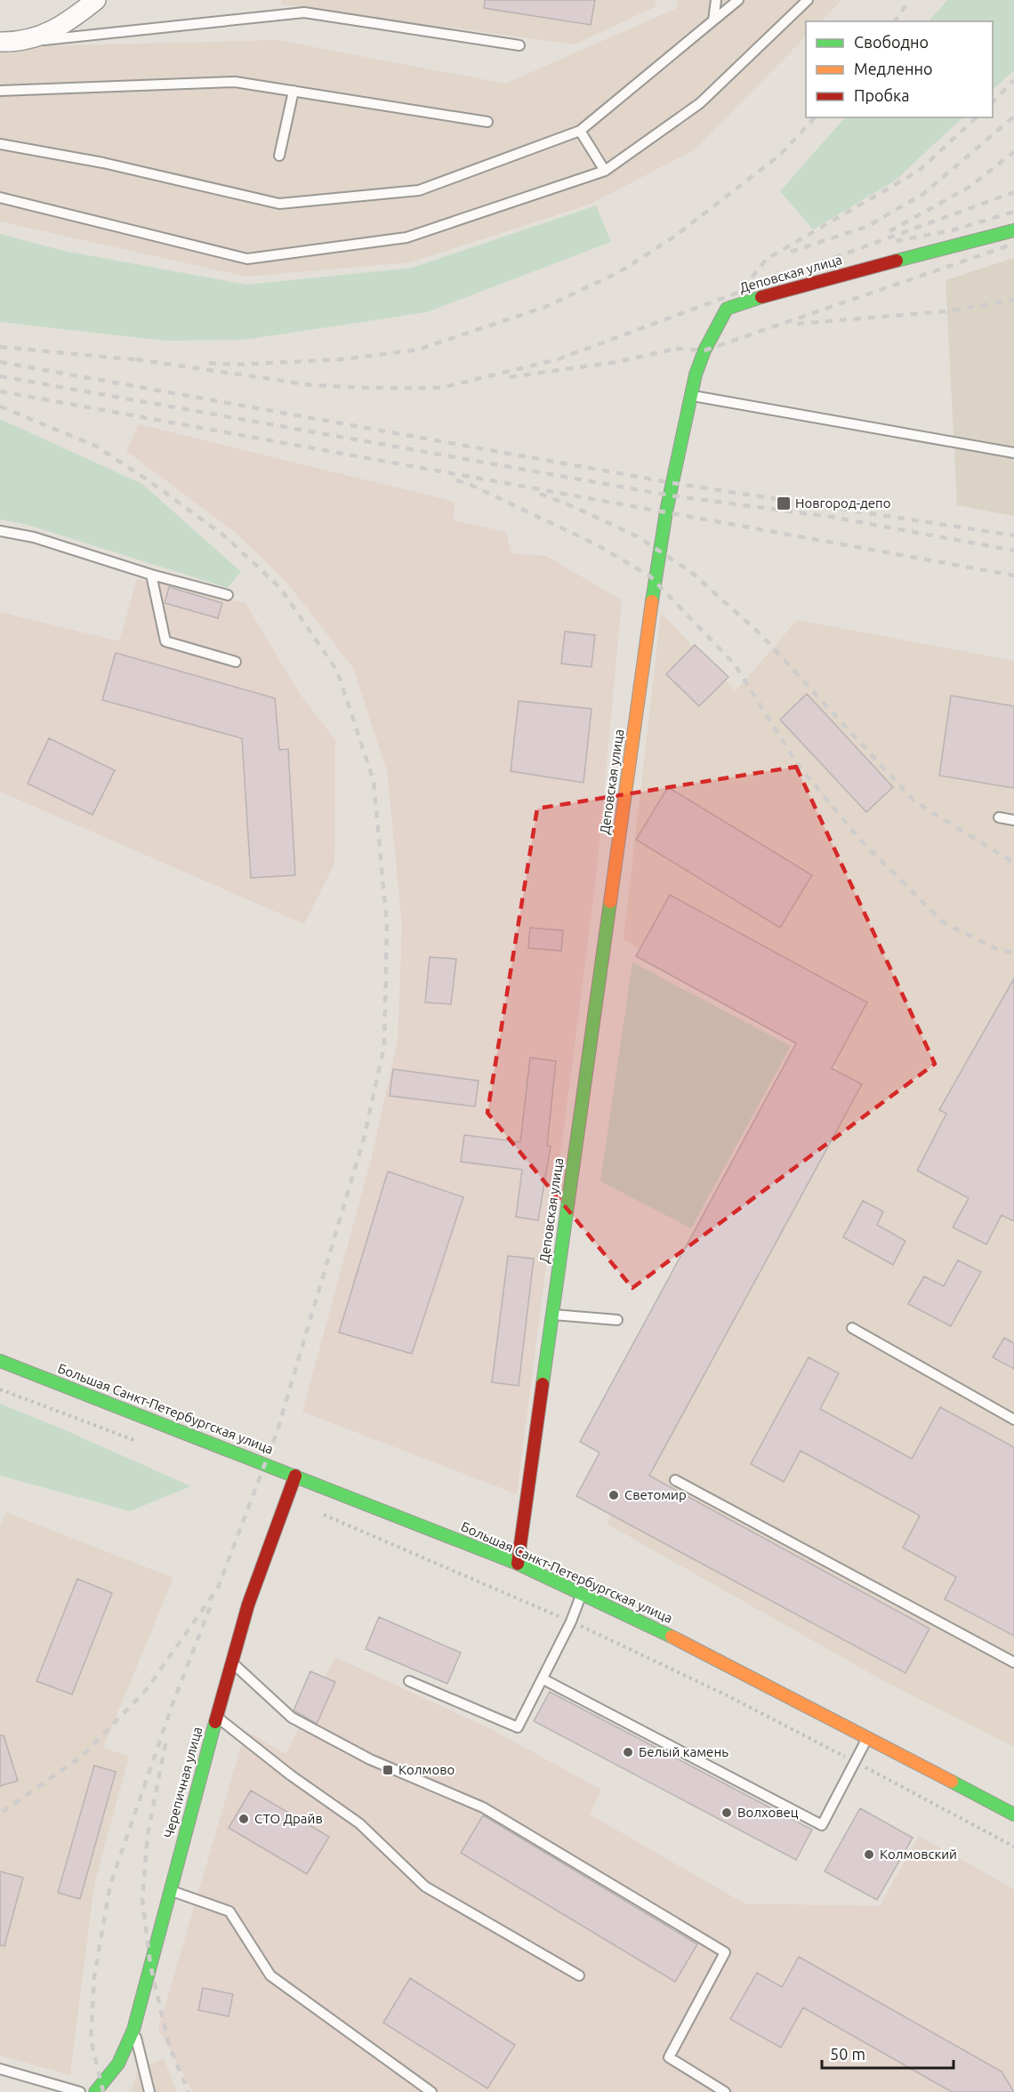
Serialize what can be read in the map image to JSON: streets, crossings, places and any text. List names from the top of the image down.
{
  "streets": {
    "street": ["Деповская улица", "Большая Санкт-Петербургская улица", "Черепичная улица"]
  },
  "crossings": [
    ["Деповская улица", "Большая Санкт-Петербургская улица"],
    ["Большая Санкт-Петербургская улица", "Черепичная улица"]
  ],
  "places": {
    "transit": ["Новгород-депо", "Колмово"],
    "other": [
      "Светомир",
      "Белый камень",
      "Волховец",
      "СТО Драйв",
      "Колмовский"
    ]
  },
  "legend": ["Свободно", "Медленно", "Пробка"],
  "scale_bar": "50 m"
}
